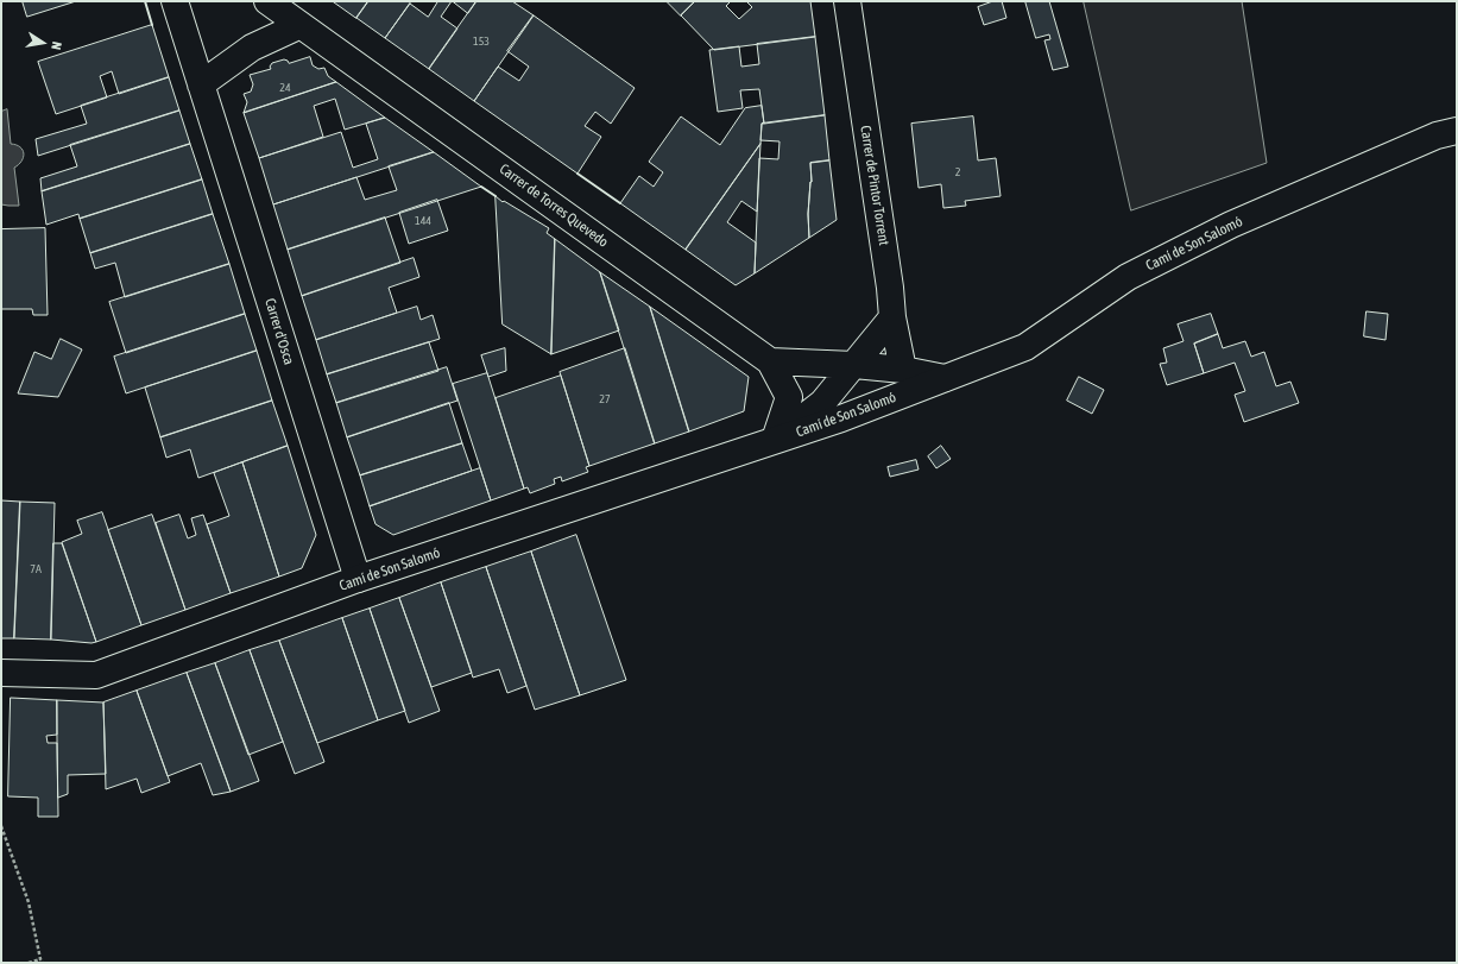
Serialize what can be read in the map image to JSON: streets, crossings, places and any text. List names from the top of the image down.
{
  "streets": {
    "street": [
      "Carrer de Pintor Torrent",
      "Carrer de Torres Quevedo",
      "Camí de Son Salomó",
      "Carrer d'Osca"
    ]
  },
  "crossings": [
    ["Carrer de Pintor Torrent", "Camí de Son Salomó"],
    ["Carrer de Torres Quevedo", "Camí de Son Salomó"],
    ["Camí de Son Salomó", "Carrer d'Osca"]
  ],
  "house_numbers": [
    "153",
    "24",
    "2",
    "144",
    "27",
    "7A"
  ],
  "north": "right"
}
